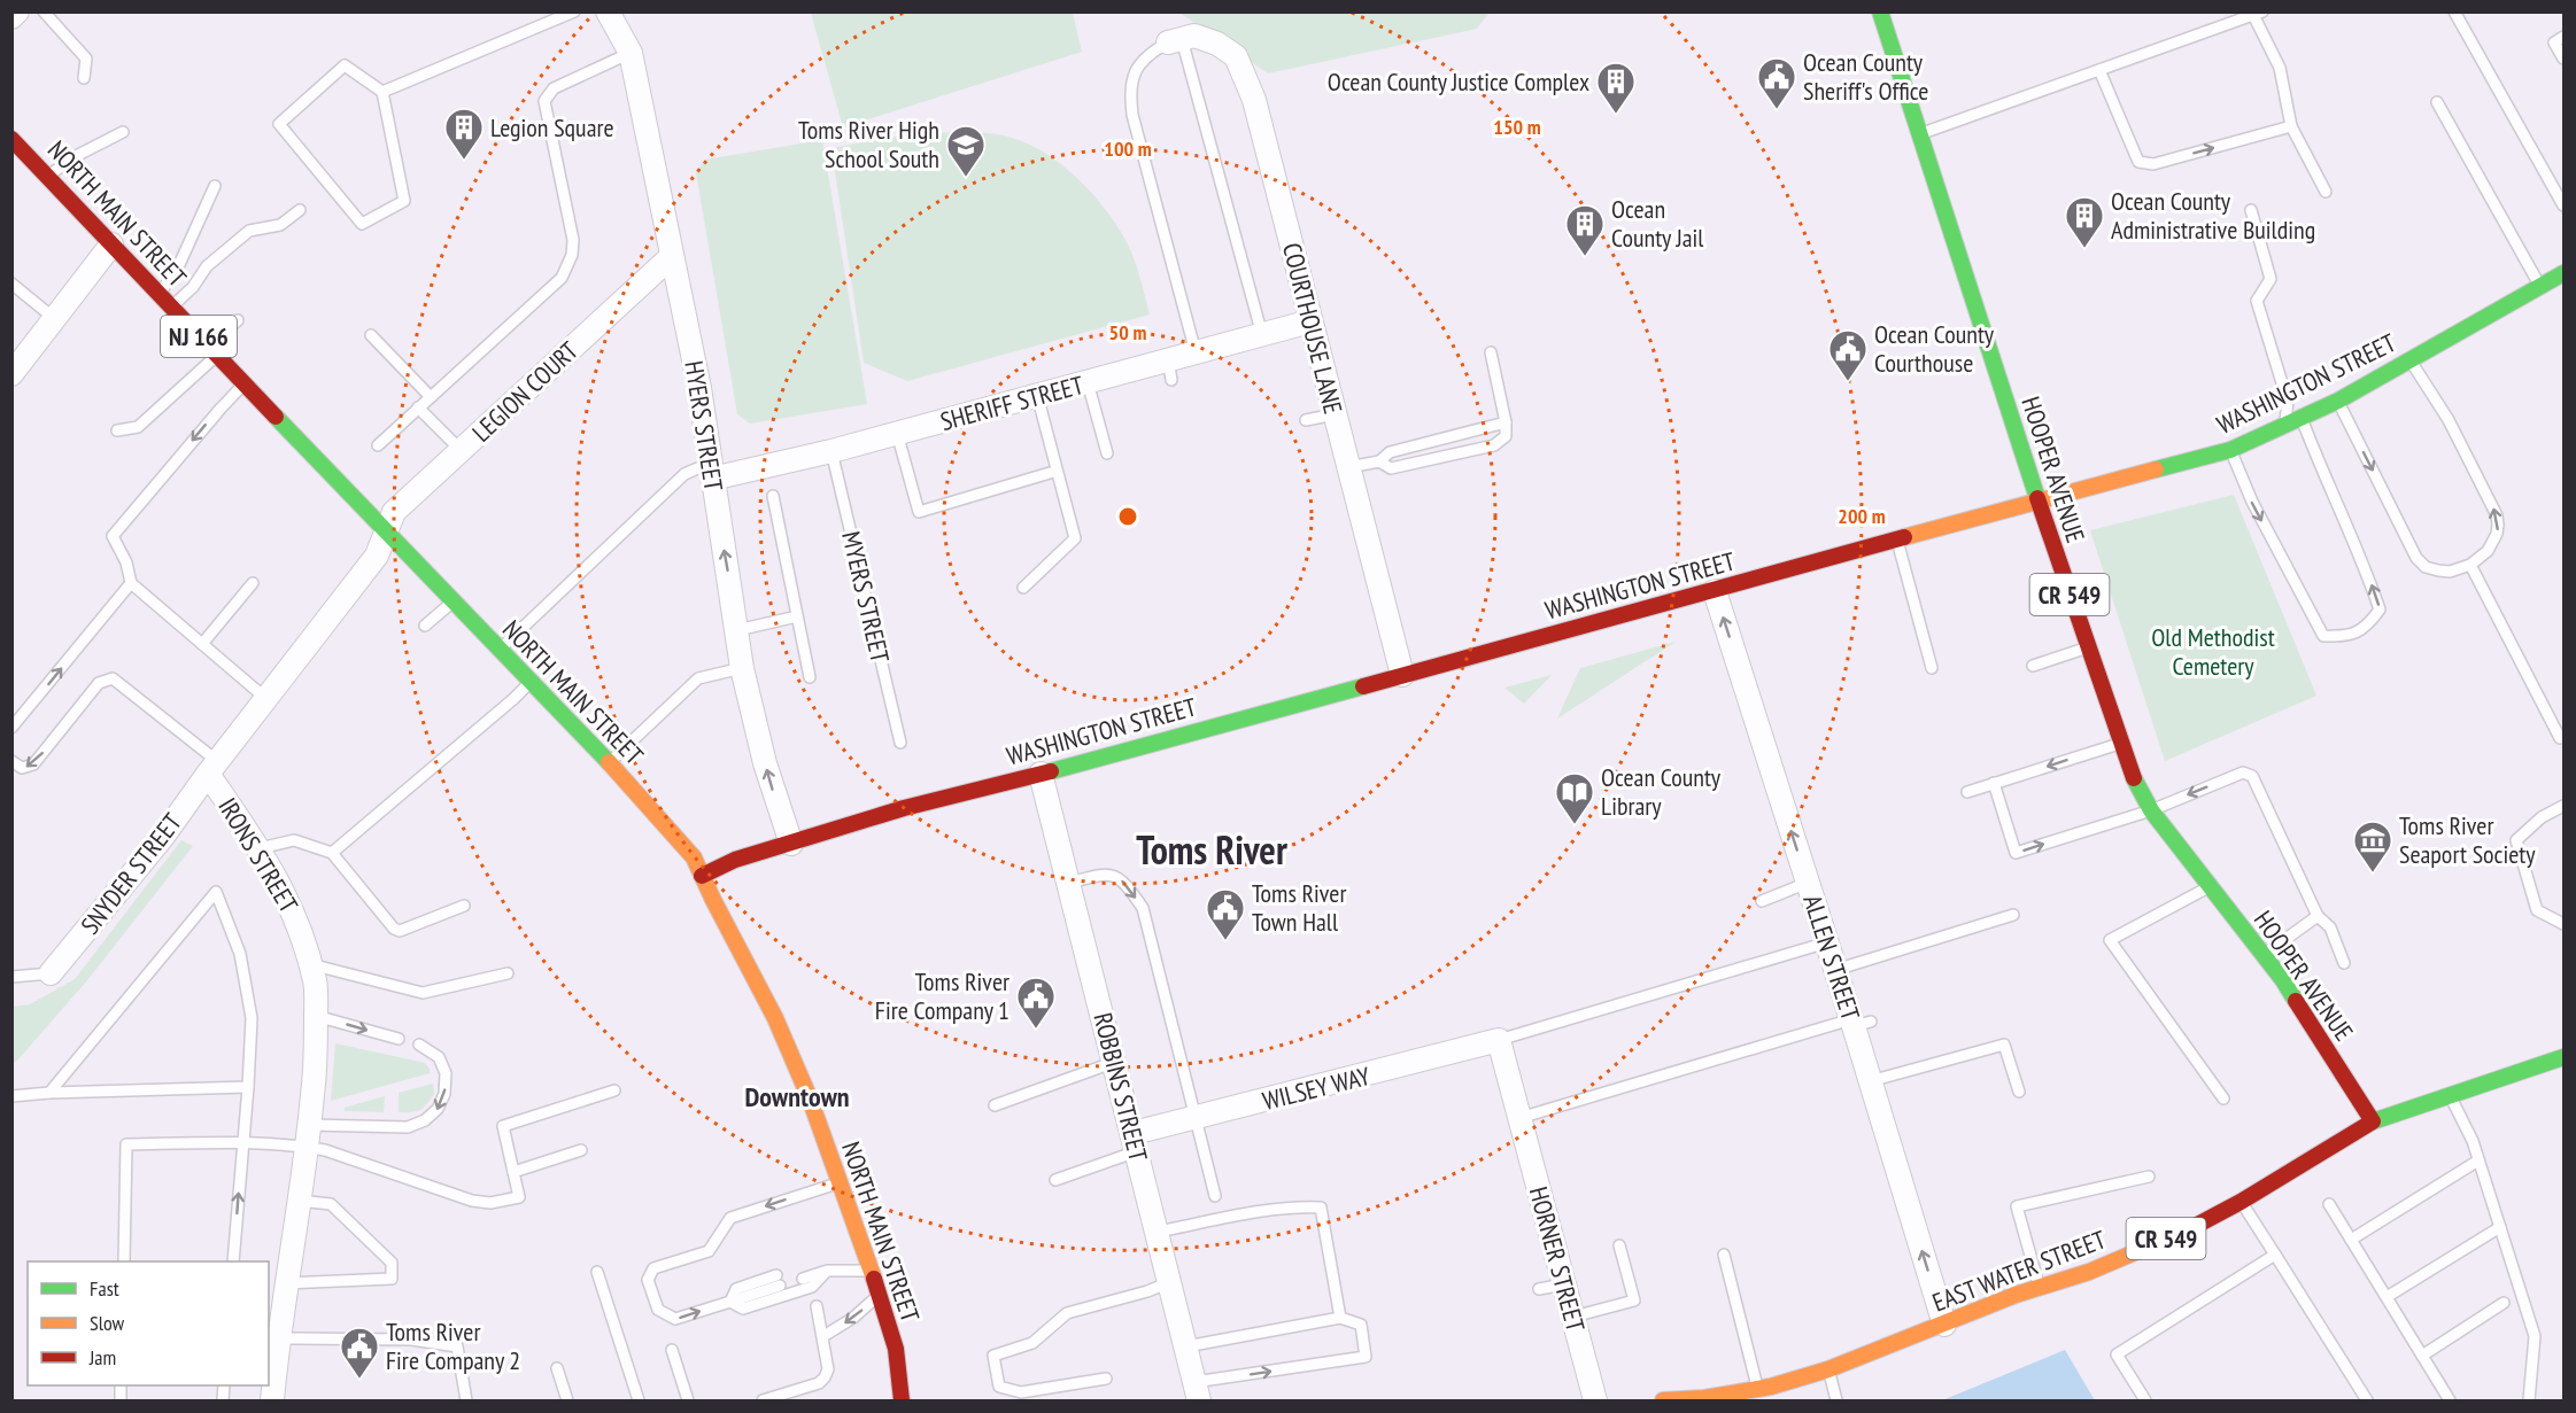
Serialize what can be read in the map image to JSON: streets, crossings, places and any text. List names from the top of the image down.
{
  "streets": {
    "main road": [
      "NORTH MAIN STREET",
      "NJ 166",
      "WASHINGTON STREET",
      "HOOPER AVENUE",
      "CR 549",
      "EAST WATER STREET"
    ],
    "street": [
      "COURTHOUSE LANE",
      "LEGION COURT",
      "SHERIFF STREET",
      "HYERS STREET",
      "IRONS STREET",
      "SNYDER STREET",
      "ALLEN STREET",
      "ROBBINS STREET",
      "WILSEY WAY",
      "HORNER STREET"
    ],
    "lane": ["MYERS STREET"]
  },
  "crossings": [
    ["NORTH MAIN STREET", "WASHINGTON STREET"],
    ["NORTH MAIN STREET", "LEGION COURT"],
    ["NORTH MAIN STREET", "IRONS STREET"],
    ["COURTHOUSE LANE", "WASHINGTON STREET"],
    ["COURTHOUSE LANE", "SHERIFF STREET"],
    ["WASHINGTON STREET", "HYERS STREET"],
    ["WASHINGTON STREET", "HOOPER AVENUE"],
    ["WASHINGTON STREET", "ALLEN STREET"],
    ["WASHINGTON STREET", "ROBBINS STREET"],
    ["LEGION COURT", "HYERS STREET"],
    ["LEGION COURT", "IRONS STREET"],
    ["SHERIFF STREET", "HYERS STREET"],
    ["SHERIFF STREET", "MYERS STREET"],
    ["HOOPER AVENUE", "EAST WATER STREET"],
    ["IRONS STREET", "SNYDER STREET"],
    ["ALLEN STREET", "EAST WATER STREET"],
    ["ROBBINS STREET", "WILSEY WAY"],
    ["WILSEY WAY", "HORNER STREET"]
  ],
  "one_way": ["HYERS STREET", "ALLEN STREET"],
  "districts": ["Toms River", "Downtown"],
  "parks": ["Old Methodist Cemetery"],
  "places": {
    "public building": [
      "Ocean County Sheriff's Office",
      "Ocean County Courthouse",
      "Toms River Town Hall",
      "Toms River Fire Company 1",
      "Toms River Fire Company 2"
    ],
    "building": [
      "Ocean County Justice Complex",
      "Legion Square",
      "Ocean County Administrative Building",
      "Ocean County Jail"
    ],
    "school or university": ["Toms River High School South"],
    "library": ["Ocean County Library"],
    "museum": ["Toms River Seaport Society"]
  },
  "legend": ["Fast", "Slow", "Jam"],
  "rings": [
    "150 m",
    "100 m",
    "50 m",
    "200 m"
  ]
}
